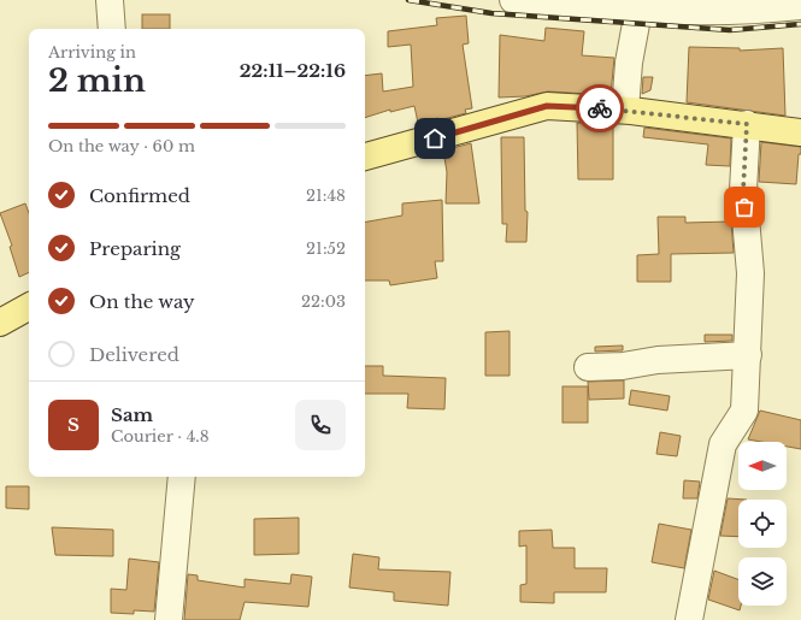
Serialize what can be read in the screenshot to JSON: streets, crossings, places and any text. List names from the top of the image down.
{
  "north": "left",
  "page": {
    "heading": ["2 min", "Arriving in", "22:11–22:16"],
    "panel": ["Sam", "Courier · 4.8"],
    "bar": "On the way · 60 m",
    "list": [
      ["Confirmed", "21:48"],
      ["Preparing", "21:52"],
      ["On the way", "22:03"],
      "Delivered"
    ],
    "round": "S"
  }
}
